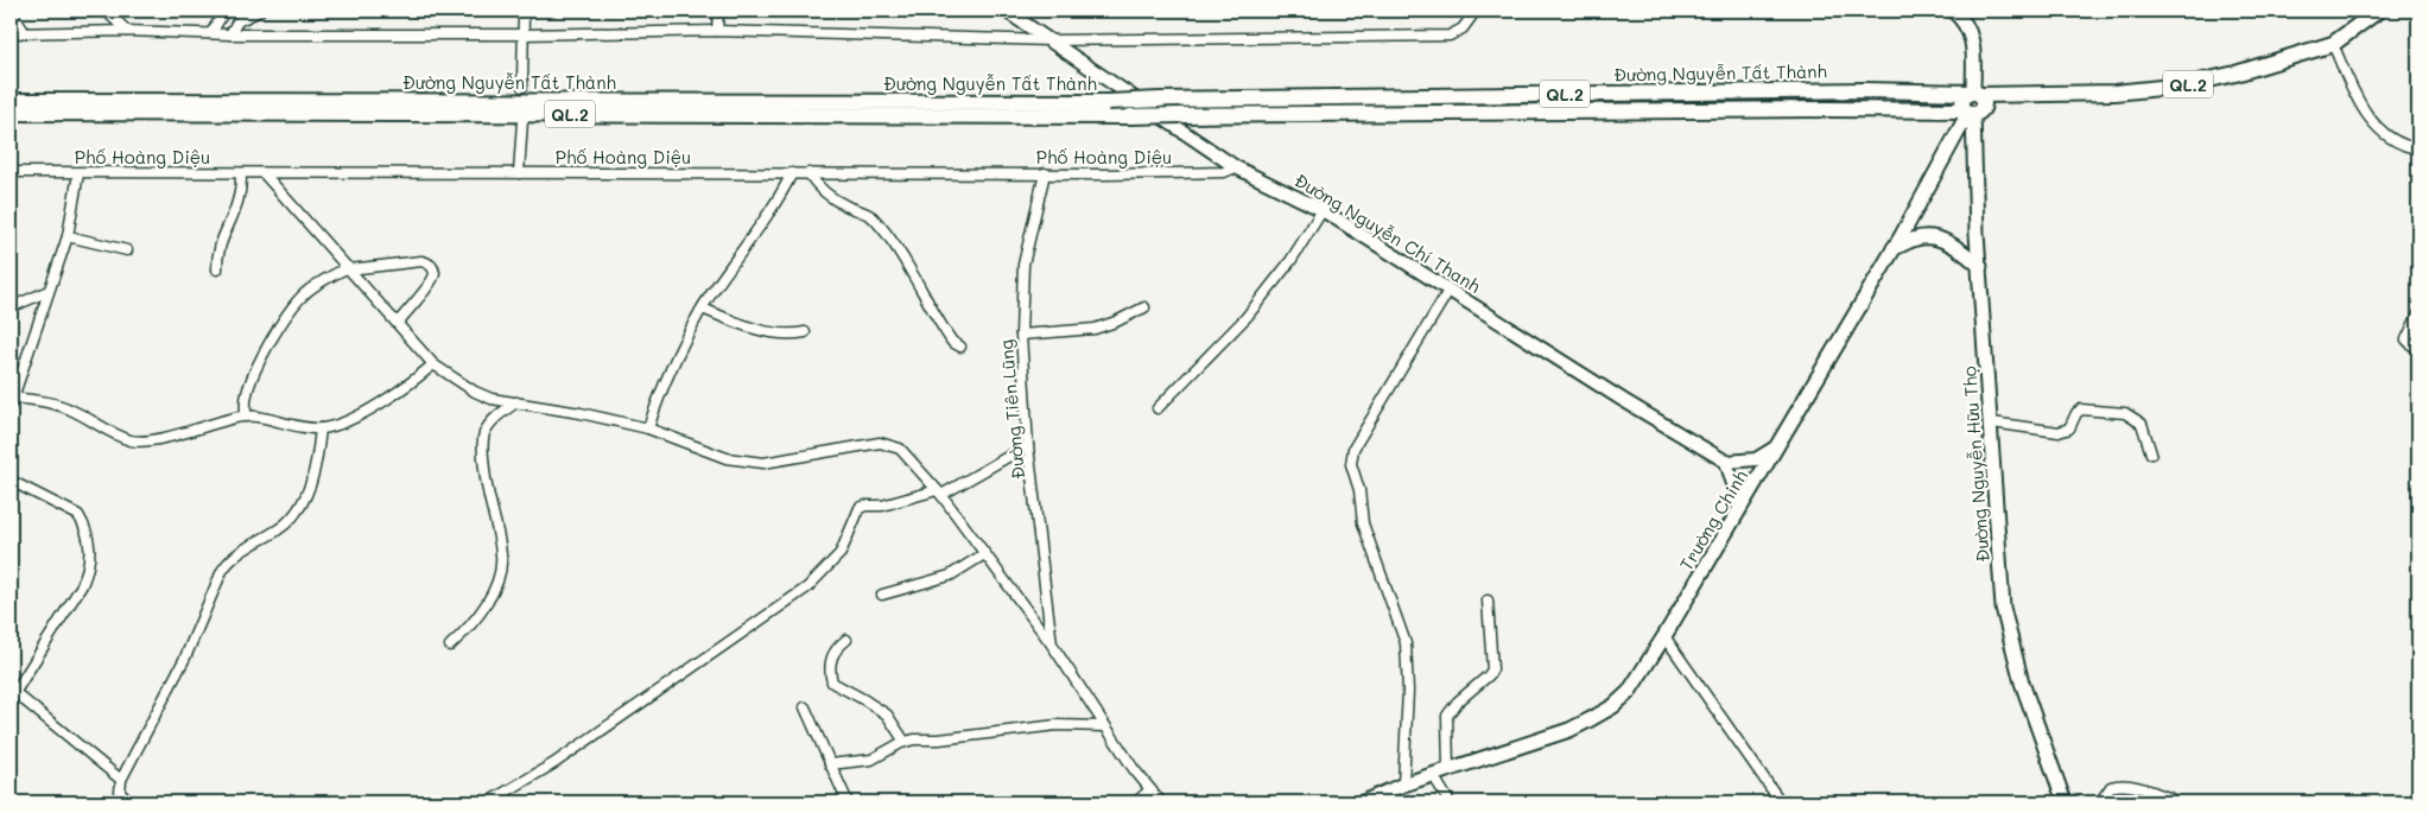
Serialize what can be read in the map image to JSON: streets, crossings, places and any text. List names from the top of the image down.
{
  "streets": {
    "highway": ["Đường Nguyễn Tất Thành", "QL.2"],
    "main road": ["Đường Nguyễn Hữu Thọ", "Trường Chinh"],
    "street": ["Phố Hoàng Diệu", "Đường Nguyễn Chí Thanh", "Đường Tiên Lũng"]
  },
  "crossings": [
    ["Đường Nguyễn Tất Thành", "QL.2"],
    ["Đường Nguyễn Tất Thành", "Đường Nguyễn Hữu Thọ"],
    ["Đường Nguyễn Tất Thành", "Trường Chinh"],
    ["Phố Hoàng Diệu", "Đường Nguyễn Chí Thanh"],
    ["Phố Hoàng Diệu", "Đường Tiên Lũng"],
    ["Đường Nguyễn Hữu Thọ", "Trường Chinh"]
  ]
}
